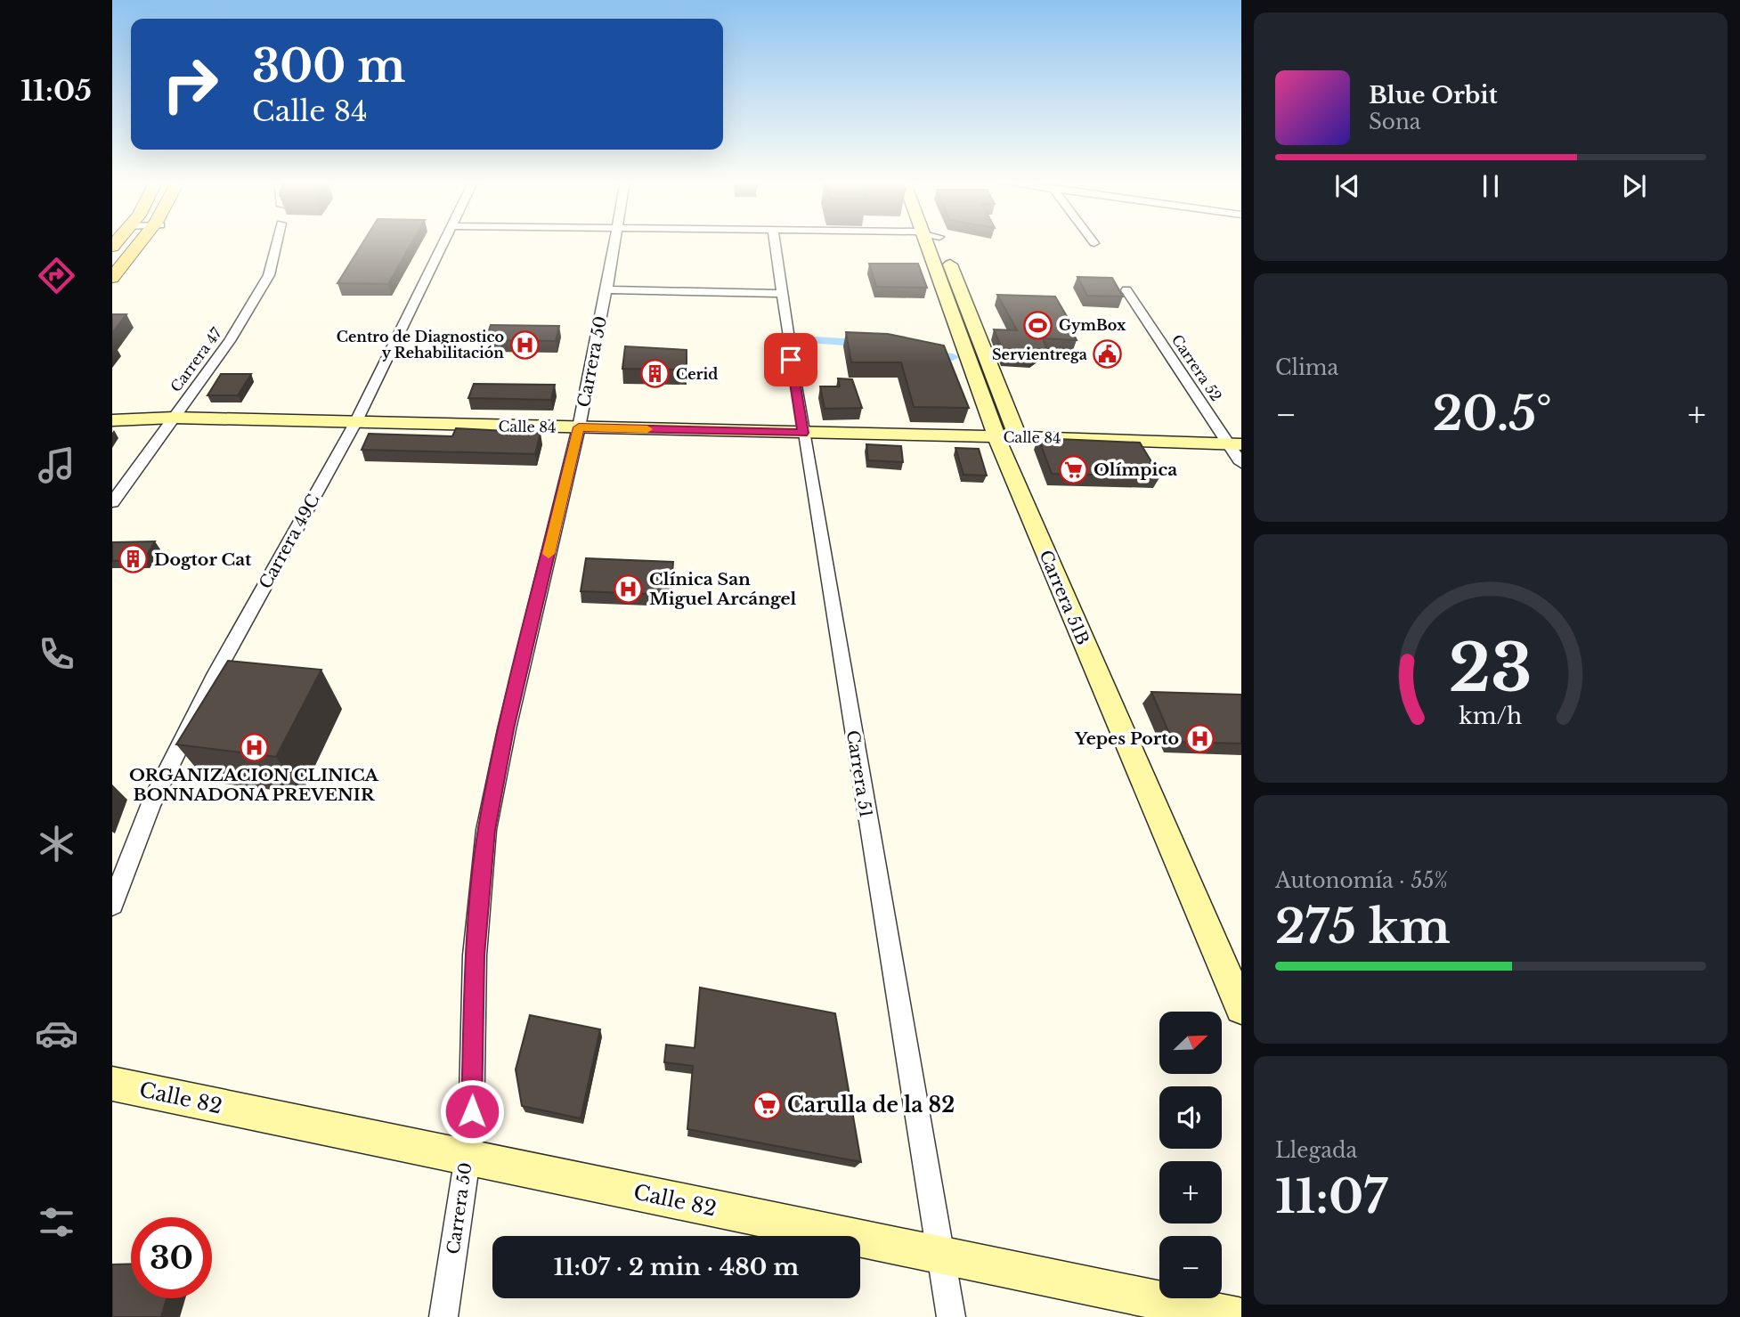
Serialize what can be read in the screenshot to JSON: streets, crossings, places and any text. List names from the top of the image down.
{
  "streets": {
    "main road": ["Calle 84", "Carrera 51B", "Calle 82"],
    "street": [
      "Carrera 47",
      "Carrera 50",
      "Carrera 52",
      "Carrera 49C",
      "Carrera 51"
    ]
  },
  "crossings": [
    ["Carrera 47", "Calle 84"],
    ["Carrera 50", "Calle 84"],
    ["Carrera 50", "Calle 82"],
    ["Carrera 52", "Calle 84"],
    ["Calle 84", "Carrera 49C"],
    ["Calle 84", "Carrera 51B"],
    ["Calle 84", "Carrera 51"],
    ["Carrera 51", "Calle 82"]
  ],
  "places": {
    "sports": ["GymBox"],
    "hospital": [
      "Centro de Diagnostico y Rehabilitación",
      "Clínica San Miguel Arcángel",
      "Yepes Porto",
      "ORGANIZACION CLINICA BONNADONA PREVENIR"
    ],
    "public building": ["Servientrega"],
    "building": ["Cerid", "Dogtor Cat"],
    "supermarket": ["Olímpica", "Carulla de la 82"]
  },
  "north": "top right",
  "page": {
    "tabs": "11:05",
    "turn": ["300 m", "Calle 84"],
    "song": ["Blue Orbit", "Sona"],
    "tile": [
      "Clima",
      ["Autonomía · 55%", "275 km"],
      ["Llegada", "11:07"]
    ],
    "heat": ["−", "20.5°", "+"],
    "map_buttons": ["+", "−"],
    "limit": "30",
    "trip": "11:07 · 2 min · 480 m",
    "gauge": ["23", "km/h"]
  }
}
